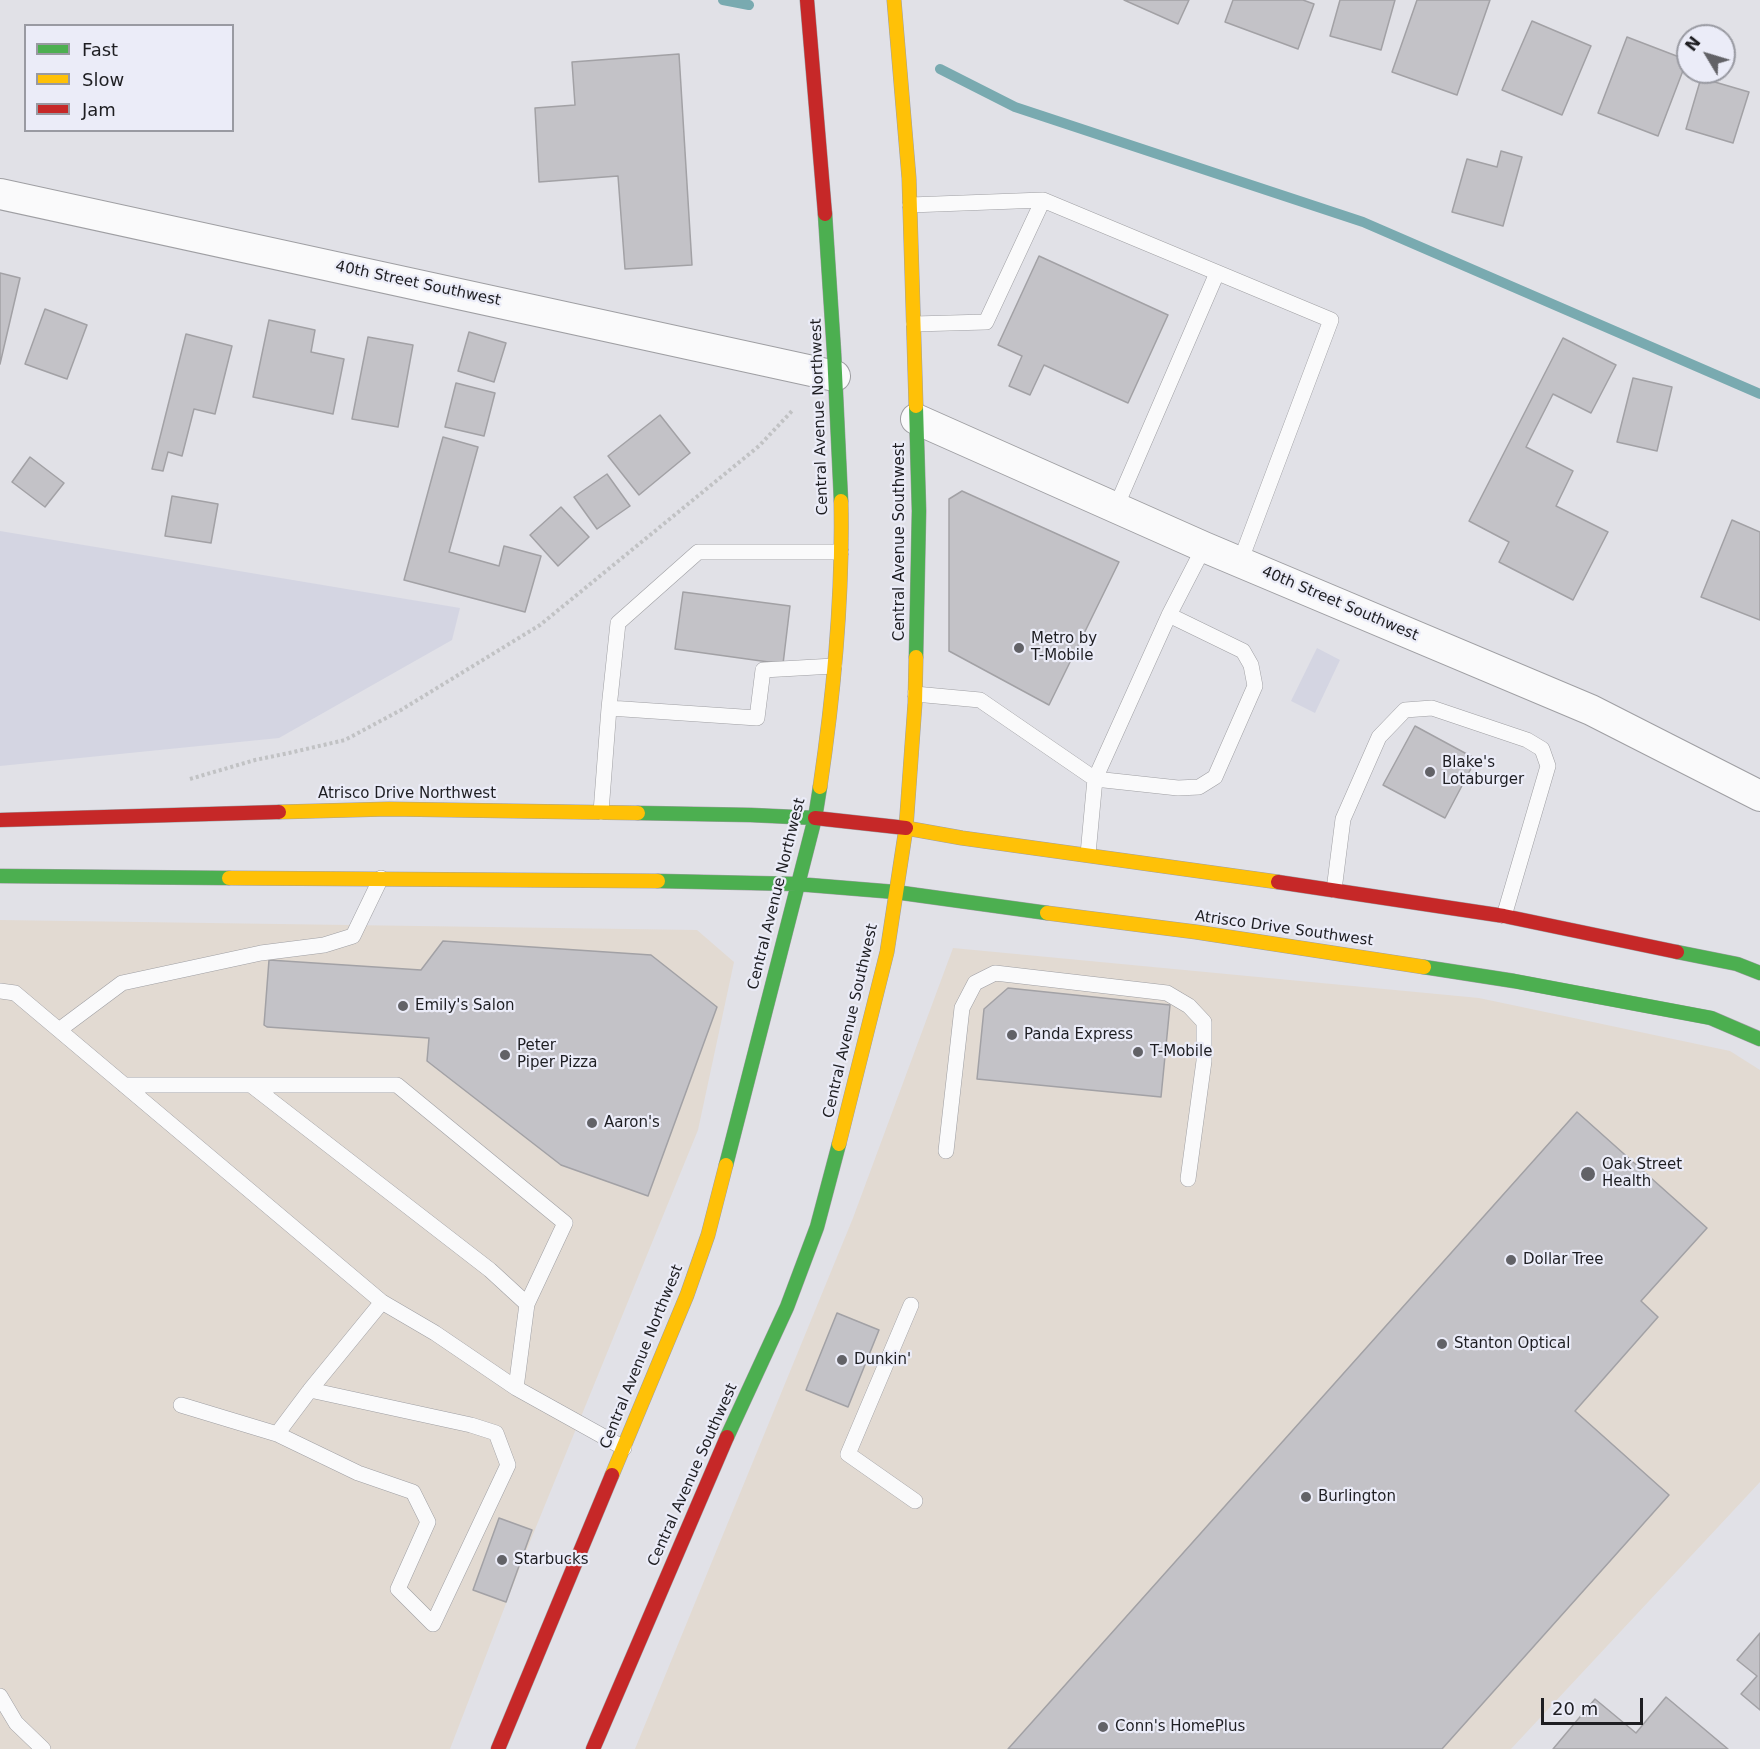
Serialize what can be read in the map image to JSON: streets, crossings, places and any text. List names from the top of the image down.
{
  "streets": {
    "main road": [
      "Central Avenue Northwest",
      "Central Avenue Southwest",
      "Atrisco Drive Northwest",
      "Atrisco Drive Southwest"
    ],
    "street": ["40th Street Southwest"]
  },
  "crossings": [
    ["40th Street Southwest", "Central Avenue Northwest"],
    ["40th Street Southwest", "Central Avenue Southwest"],
    ["Central Avenue Northwest", "Atrisco Drive Northwest"],
    ["Central Avenue Northwest", "Atrisco Drive Southwest"],
    ["Central Avenue Southwest", "Atrisco Drive Southwest"]
  ],
  "places": [
    "Metro by T-Mobile",
    "Blake's Lotaburger",
    "Emily's Salon",
    "Panda Express",
    "T-Mobile",
    "Peter Piper Pizza",
    "Aaron's",
    "Oak Street Health",
    "Dollar Tree",
    "Stanton Optical",
    "Dunkin'",
    "Burlington",
    "Starbucks",
    "Conn's HomePlus"
  ],
  "legend": ["Fast", "Slow", "Jam"],
  "scale_bar": "20 m",
  "north": "top left"
}
